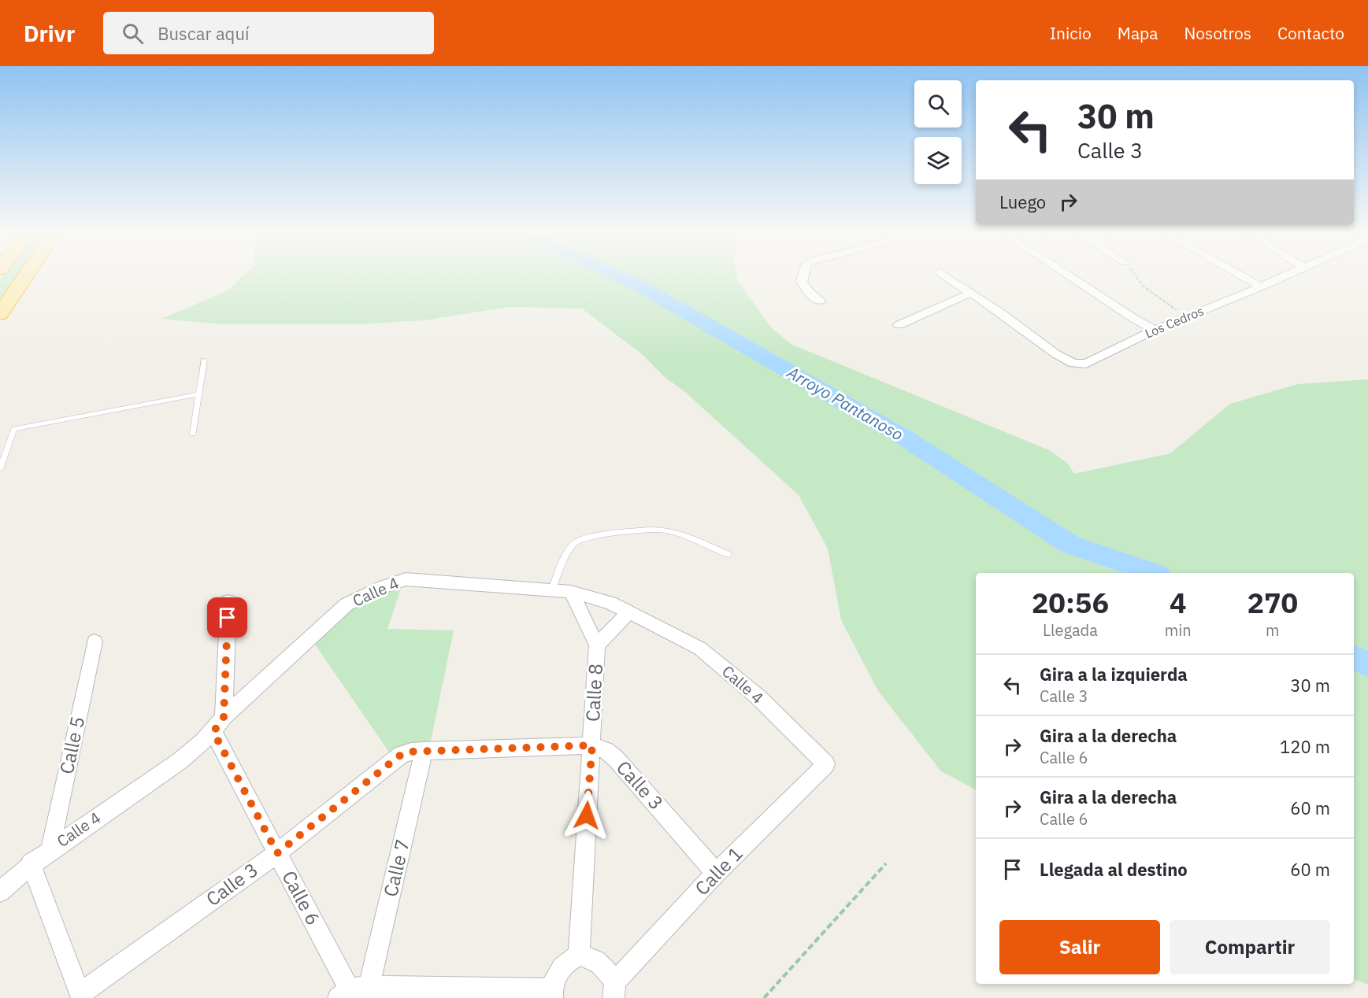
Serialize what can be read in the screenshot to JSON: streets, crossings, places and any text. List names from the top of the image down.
{
  "streets": {
    "street": [
      "Los Cedros",
      "Calle 4",
      "Calle 8",
      "Calle 5",
      "Calle 3",
      "Calle 7",
      "Calle 1",
      "Calle 6"
    ]
  },
  "crossings": [
    ["Calle 4", "Calle 8"],
    ["Calle 4", "Calle 5"],
    ["Calle 4", "Calle 1"],
    ["Calle 4", "Calle 6"],
    ["Calle 8", "Calle 3"],
    ["Calle 3", "Calle 7"],
    ["Calle 3", "Calle 1"],
    ["Calle 3", "Calle 6"]
  ],
  "water": ["Arroyo Pantanoso"],
  "page": {
    "header": "Drivr",
    "search": "Buscar aquí",
    "nav": [
      "Inicio",
      "Mapa",
      "Nosotros",
      "Contacto"
    ],
    "turn": ["30 m", "Calle 3"],
    "then": "Luego",
    "eta": [
      "20:56",
      "Llegada",
      "4",
      "min",
      "270",
      "m"
    ],
    "list": [
      {
        "name": "Gira a la izquierda",
        "note": "Calle 3",
        "value": "30 m"
      },
      {
        "name": "Gira a la derecha",
        "note": "Calle 6",
        "value": "120 m"
      },
      {
        "name": "Gira a la derecha",
        "note": "Calle 6",
        "value": "60 m"
      },
      {
        "name": "Llegada al destino",
        "value": "60 m"
      }
    ],
    "buttons": ["Salir", "Compartir"]
  }
}
